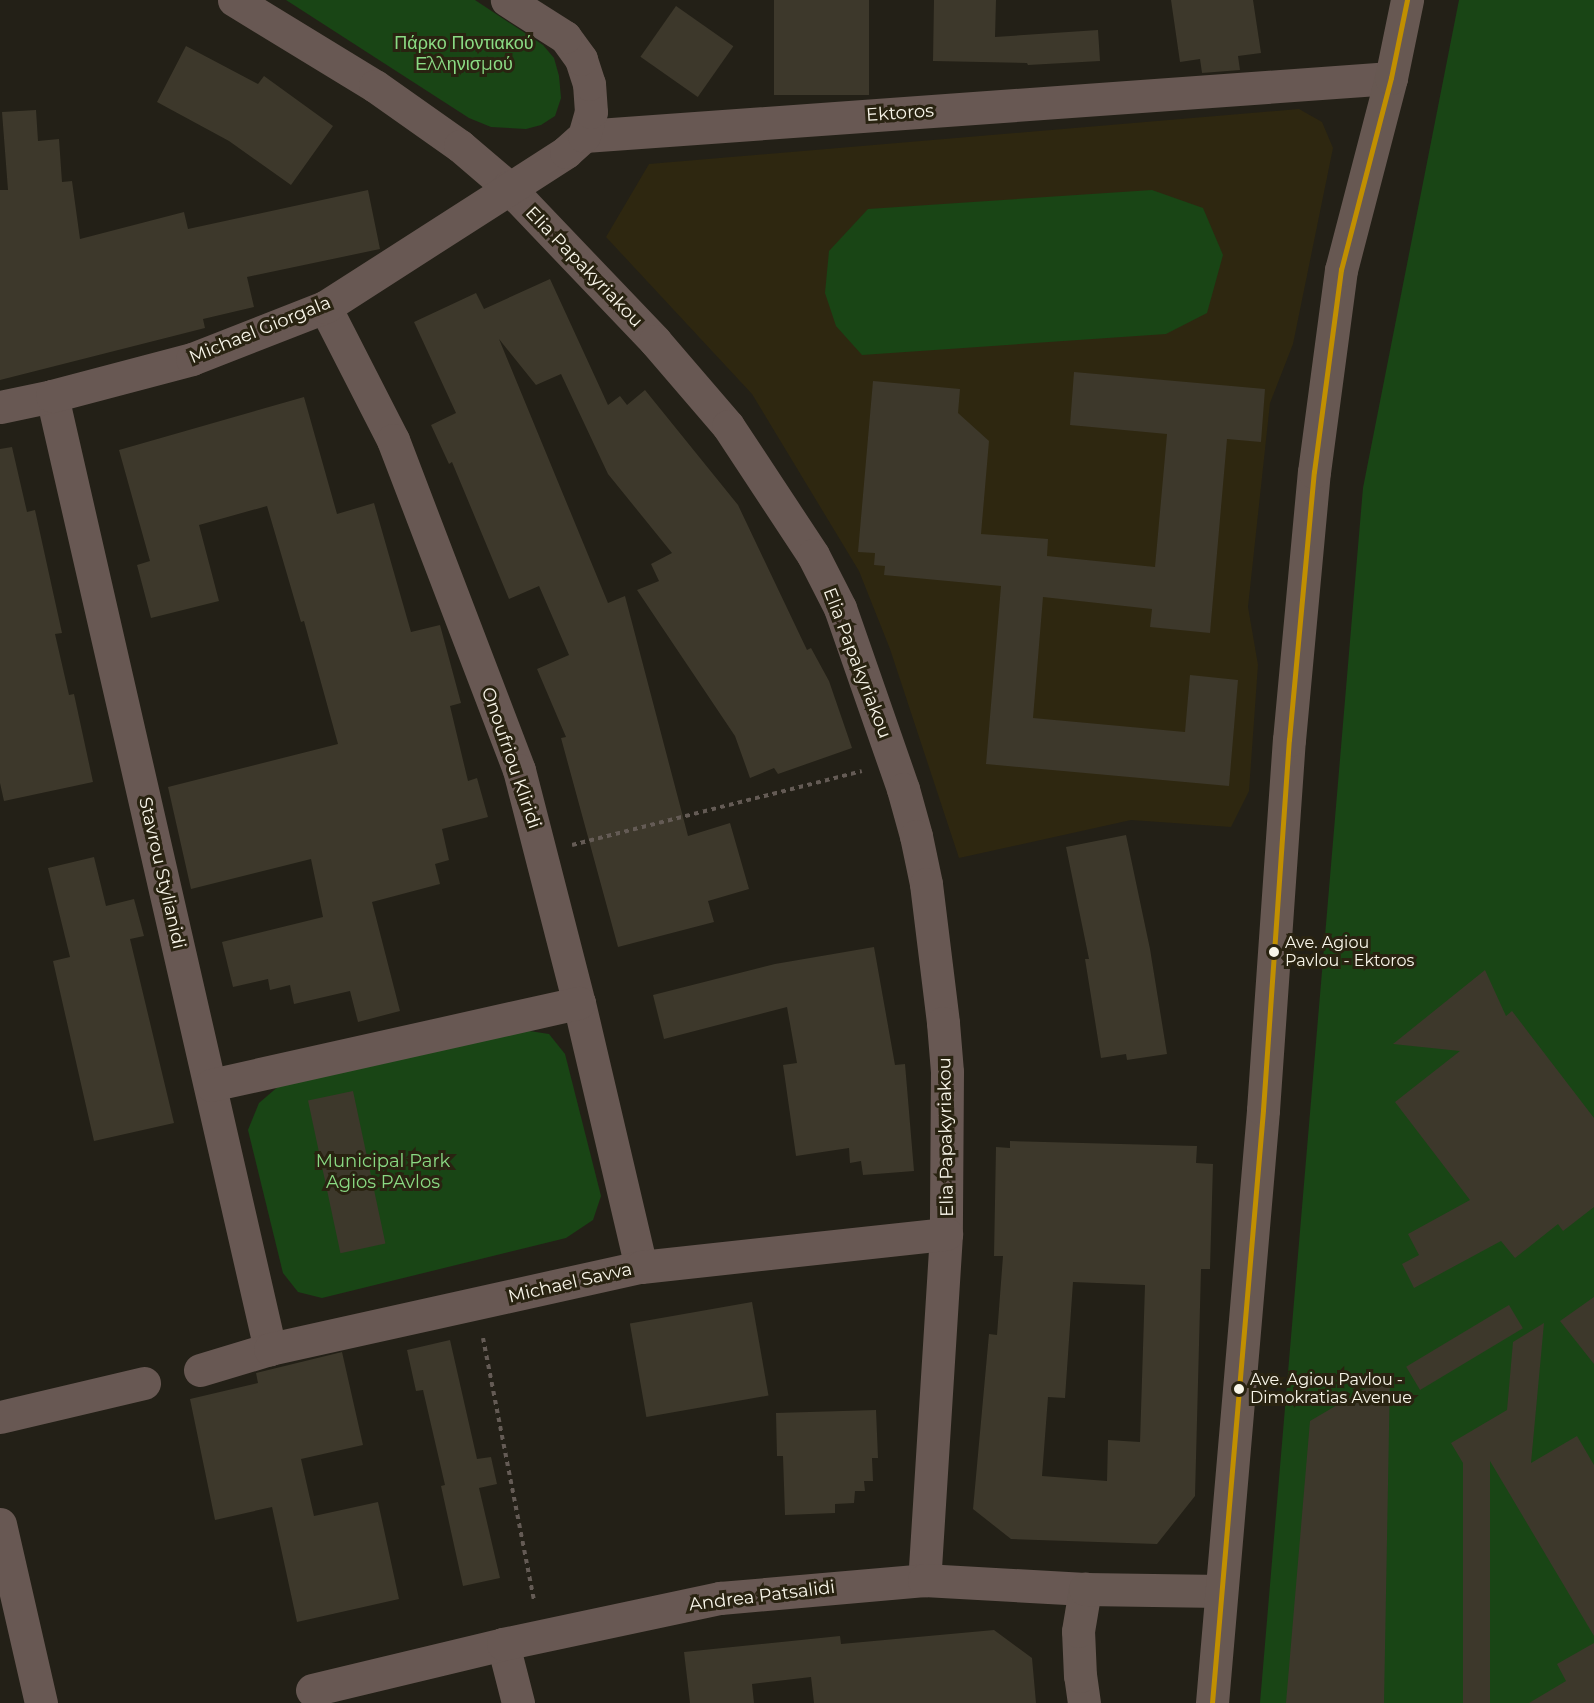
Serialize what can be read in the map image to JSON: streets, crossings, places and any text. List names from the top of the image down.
{
  "streets": {
    "main road": ["Andrea Patsalidi"],
    "street": [
      "Ektoros",
      "Elia Papakyriakou",
      "Michael Giorgala",
      "Onoufriou Kliridi",
      "Stavrou Stylianidi",
      "Michael Savva"
    ]
  },
  "crossings": [
    ["Ektoros", "Michael Giorgala"],
    ["Elia Papakyriakou", "Michael Giorgala"],
    ["Elia Papakyriakou", "Michael Savva"],
    ["Elia Papakyriakou", "Andrea Patsalidi"],
    ["Michael Giorgala", "Onoufriou Kliridi"],
    ["Michael Giorgala", "Stavrou Stylianidi"],
    ["Onoufriou Kliridi", "Michael Savva"],
    ["Stavrou Stylianidi", "Michael Savva"]
  ],
  "parks": ["Πάρκο Ποντιακού Ελληνισμού", "Municipal Park Agios PAvlos"],
  "places": ["Ave. Agiou Pavlou - Ektoros", "Ave. Agiou Pavlou - Dimokratias Avenue"]
}
